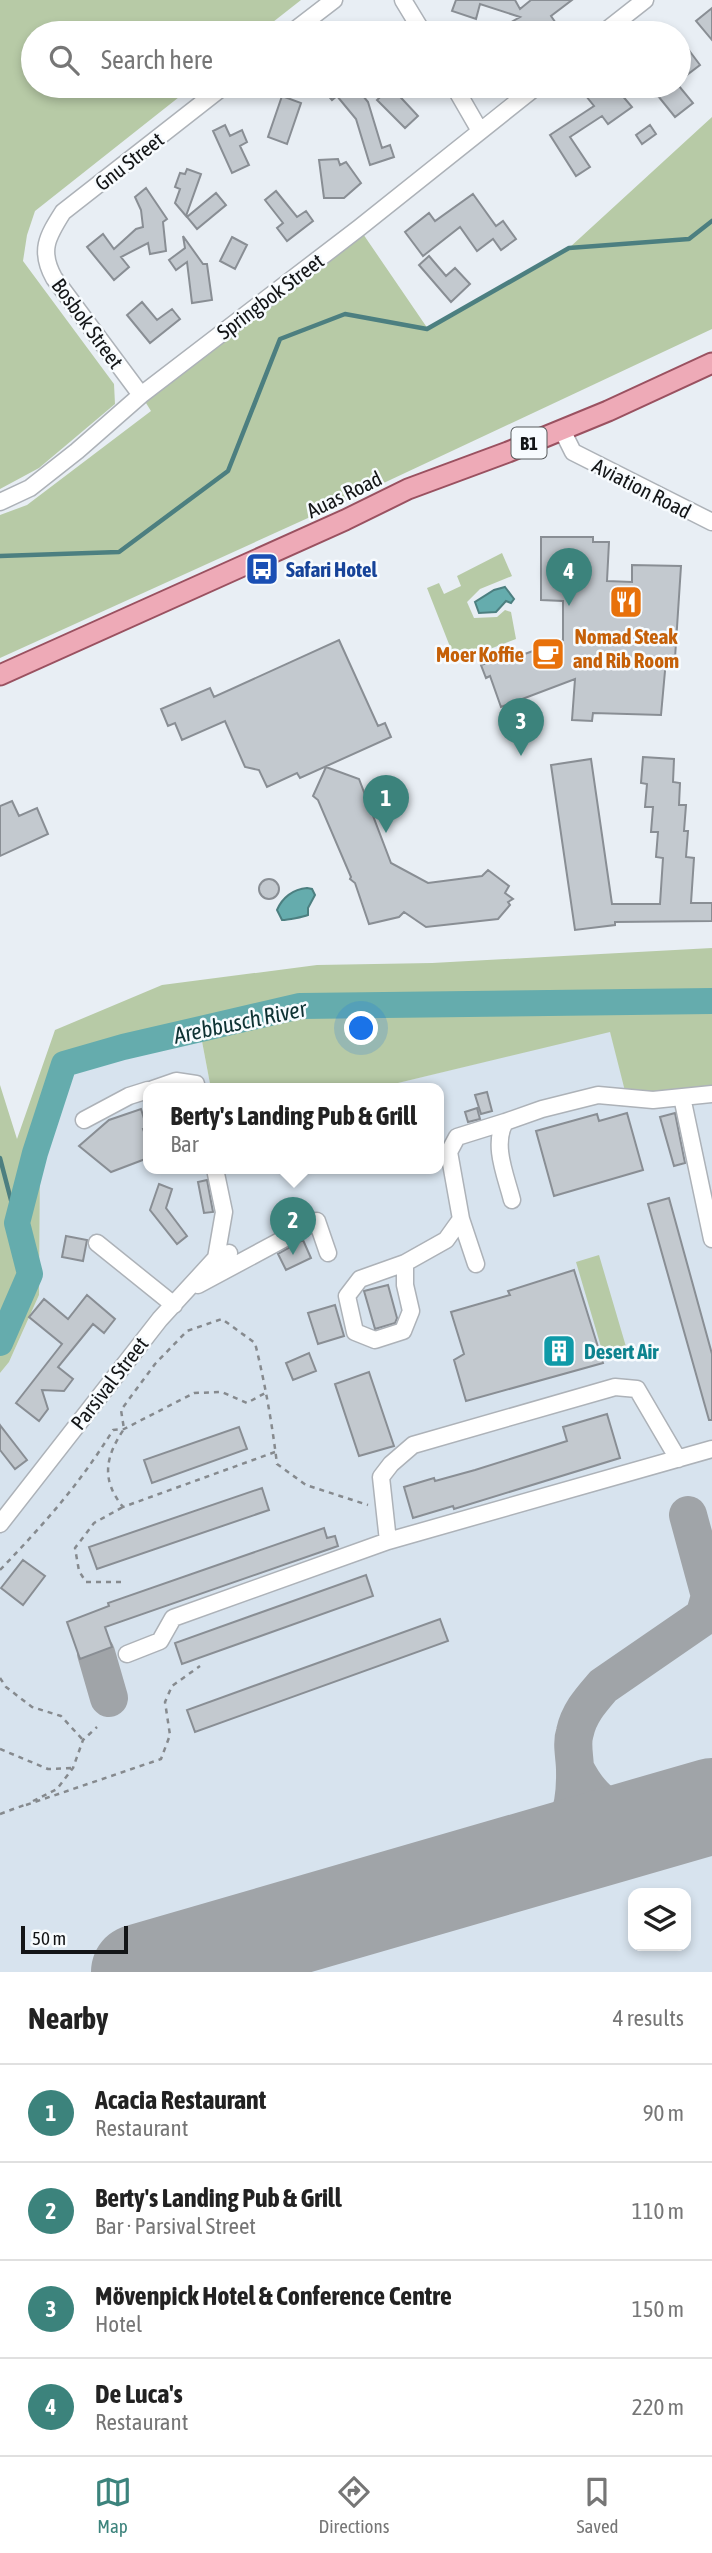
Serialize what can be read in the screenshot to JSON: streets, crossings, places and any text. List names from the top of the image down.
{
  "streets": {
    "main road": ["B1", "Auas Road"],
    "street": [
      "Gnu Street",
      "Springbok Street",
      "Bosbok Street",
      "Aviation Road",
      "Parsival Street"
    ]
  },
  "crossings": [
    ["Gnu Street", "Bosbok Street"],
    ["Springbok Street", "Bosbok Street"],
    ["Aviation Road", "Auas Road"]
  ],
  "water": ["Arebbusch River"],
  "places": {
    "bus stop": ["Safari Hotel"],
    "restaurant": ["Nomad Steak and Rib Room"],
    "cafe": ["Moer Koffie"],
    "building": ["Desert Air"]
  },
  "scale_bar": "50 m",
  "page": {
    "search": "Search here",
    "pins": [
      "4",
      "3",
      "1",
      "2"
    ],
    "popup": ["Berty's Landing Pub & Grill", "Bar"],
    "scale": "50 m",
    "heading": ["Nearby", "4 results"],
    "list": [
      {
        "mark": "1",
        "name": "Acacia Restaurant",
        "note": "Restaurant",
        "value": "90 m"
      },
      {
        "mark": "2",
        "name": "Berty's Landing Pub & Grill",
        "note": "Bar · Parsival Street",
        "value": "110 m"
      },
      {
        "mark": "3",
        "name": "Mövenpick Hotel & Conference Centre",
        "note": "Hotel",
        "value": "150 m"
      },
      {
        "mark": "4",
        "name": "De Luca's",
        "note": "Restaurant",
        "value": "220 m"
      }
    ],
    "nav": ["Map", "Directions", "Saved"]
  }
}
